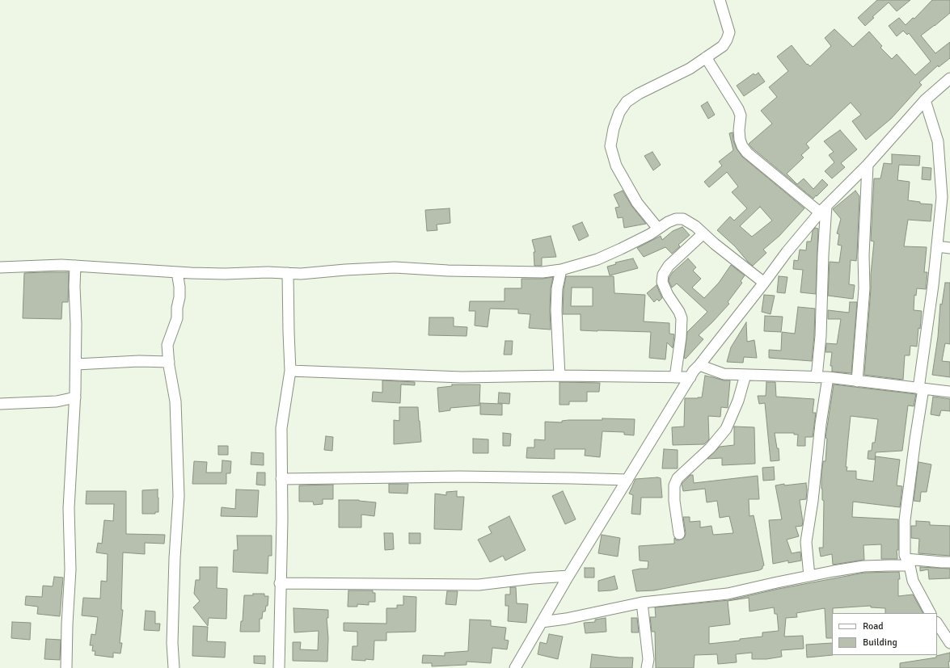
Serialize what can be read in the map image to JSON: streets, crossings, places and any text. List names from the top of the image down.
{
  "legend": ["Road", "Building"]
}
